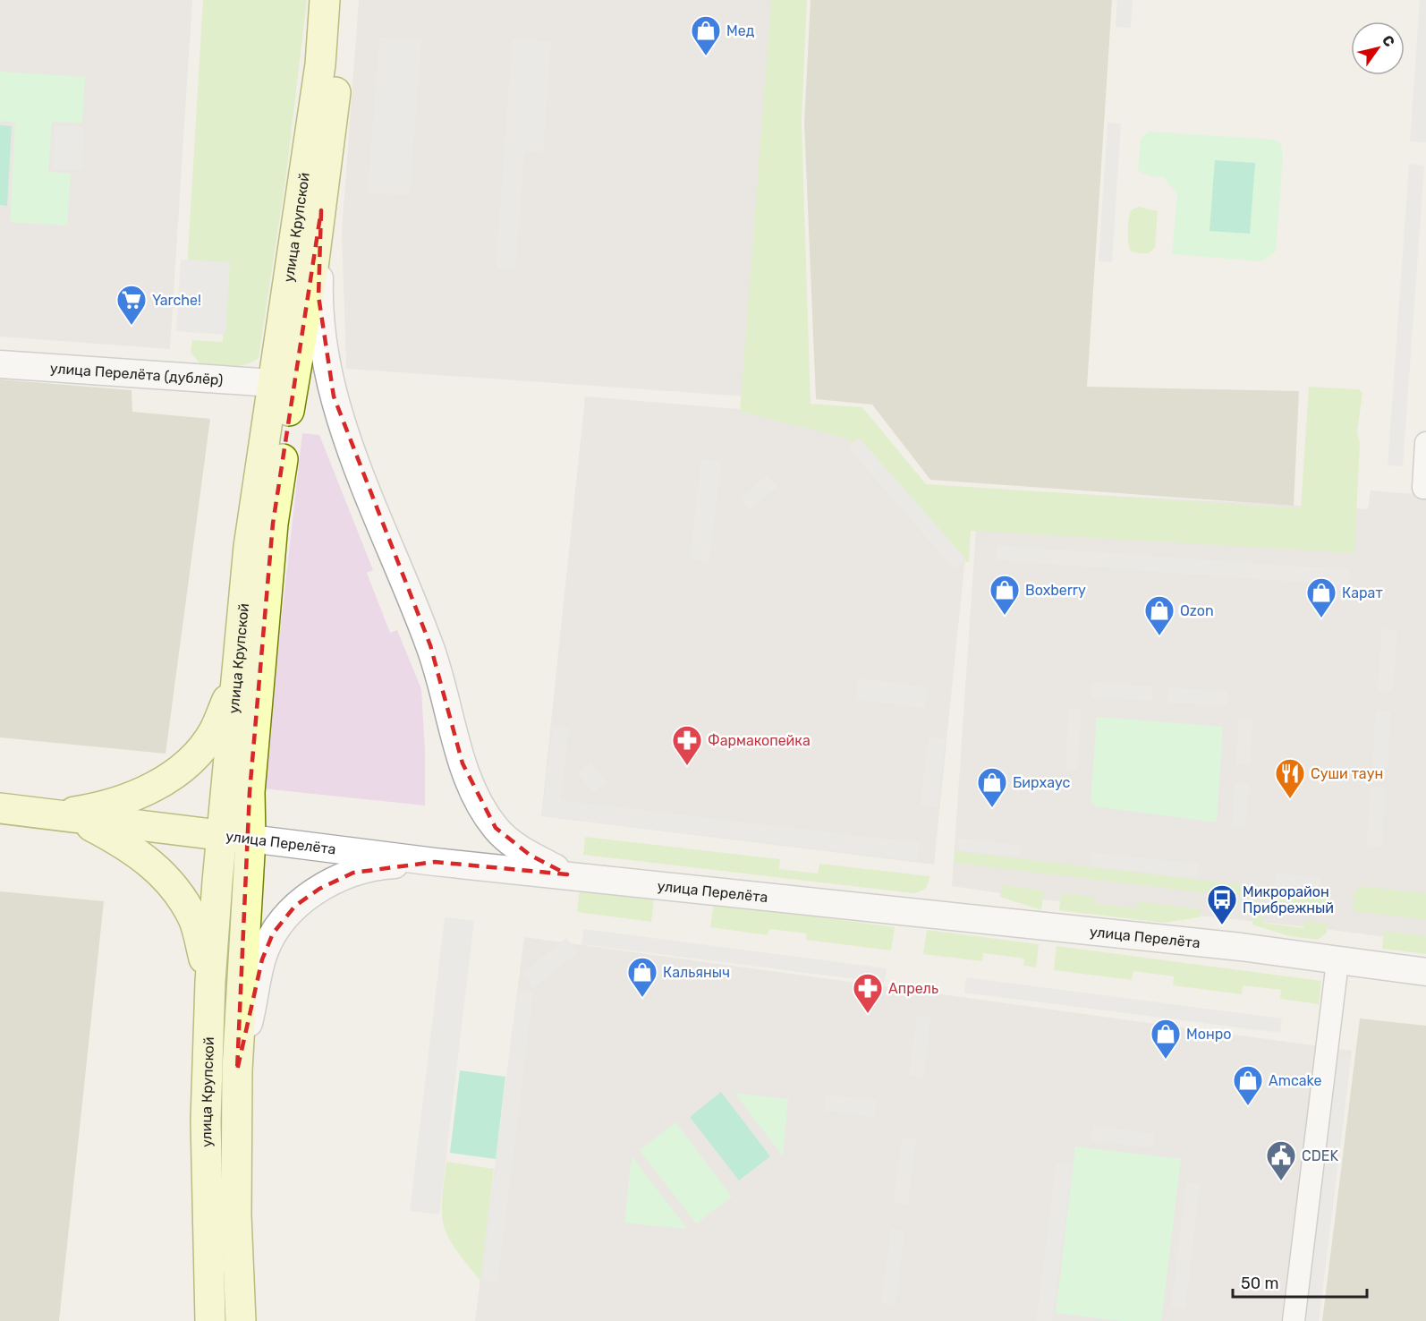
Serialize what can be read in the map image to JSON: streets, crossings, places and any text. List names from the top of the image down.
{
  "streets": {
    "main road": ["улица Крупской", "улица Перелёта"],
    "street": ["улица Перелёта (дублёр)"]
  },
  "crossings": [
    ["улица Крупской", "улица Перелёта (дублёр)"],
    ["улица Крупской", "улица Перелёта"]
  ],
  "places": {
    "shop": [
      "Мед",
      "Boxberry",
      "Карат",
      "Ozon",
      "Бирхаус",
      "Кальяныч",
      "Монро",
      "Amcake"
    ],
    "supermarket": ["Yarche!"],
    "pharmacy": ["Фармакопейка", "Апрель"],
    "restaurant": ["Суши таун"],
    "bus stop": ["Микрорайон Прибрежный"],
    "public building": ["CDEK"]
  },
  "scale_bar": "50 m",
  "north": "top right"
}
